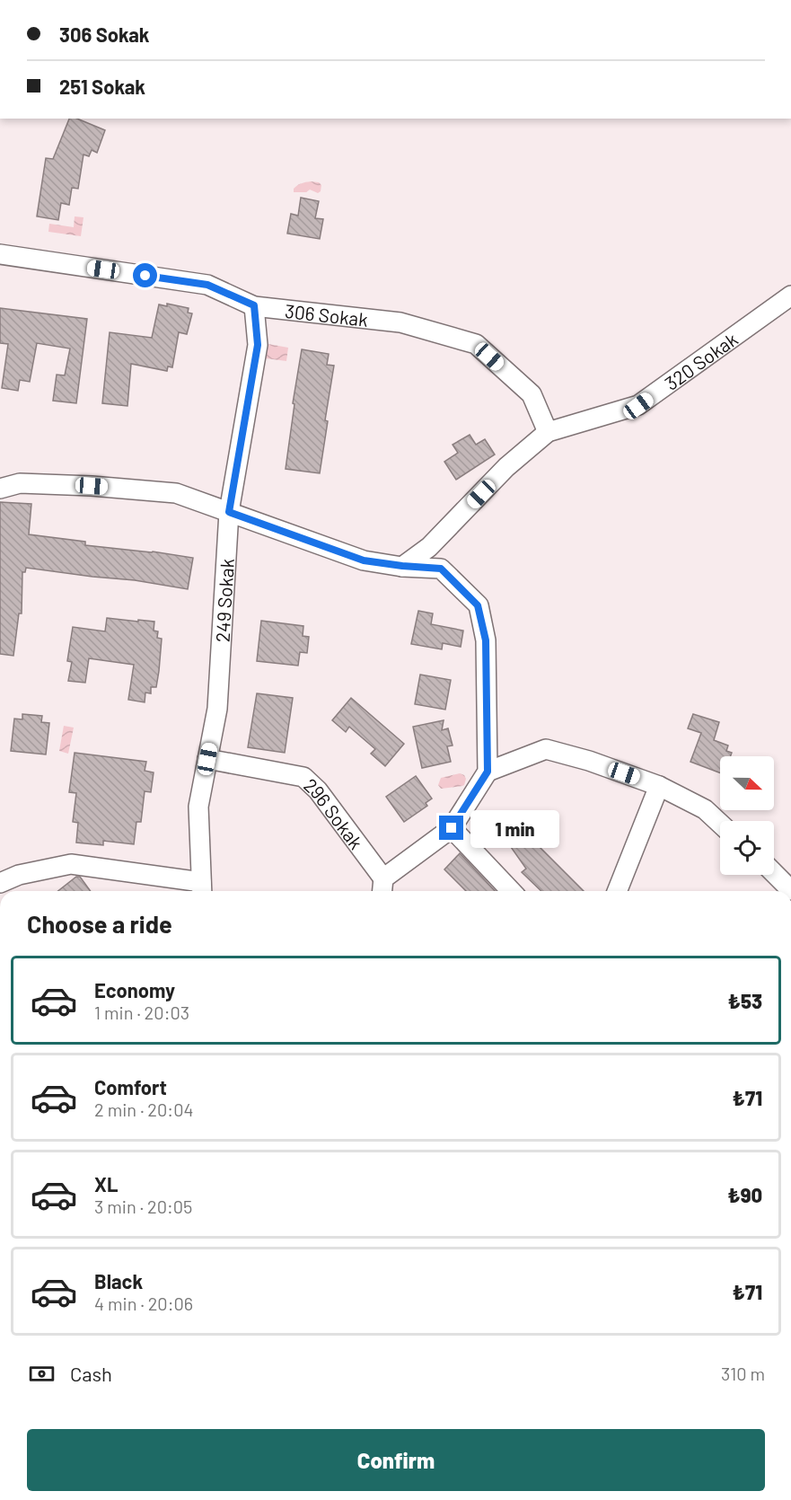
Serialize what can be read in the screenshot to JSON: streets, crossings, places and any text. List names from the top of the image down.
{
  "streets": {
    "street": [
      "306 Sokak",
      "320 Sokak",
      "249 Sokak",
      "296 Sokak"
    ]
  },
  "crossings": [
    ["306 Sokak", "320 Sokak"],
    ["306 Sokak", "249 Sokak"],
    ["249 Sokak", "296 Sokak"]
  ],
  "north": "right",
  "page": {
    "banner": ["306 Sokak", "251 Sokak"],
    "bubble": "1 min",
    "heading": "Choose a ride",
    "list": [
      {
        "name": "Economy",
        "note": "1 min · 20:03",
        "value": "₺53"
      },
      {
        "name": "Comfort",
        "note": "2 min · 20:04",
        "value": "₺71"
      },
      {
        "name": "XL",
        "note": "3 min · 20:05",
        "value": "₺90"
      },
      {
        "name": "Black",
        "note": "4 min · 20:06",
        "value": "₺71"
      }
    ],
    "pay": ["Cash", "310 m"],
    "buttons": "Confirm"
  }
}
